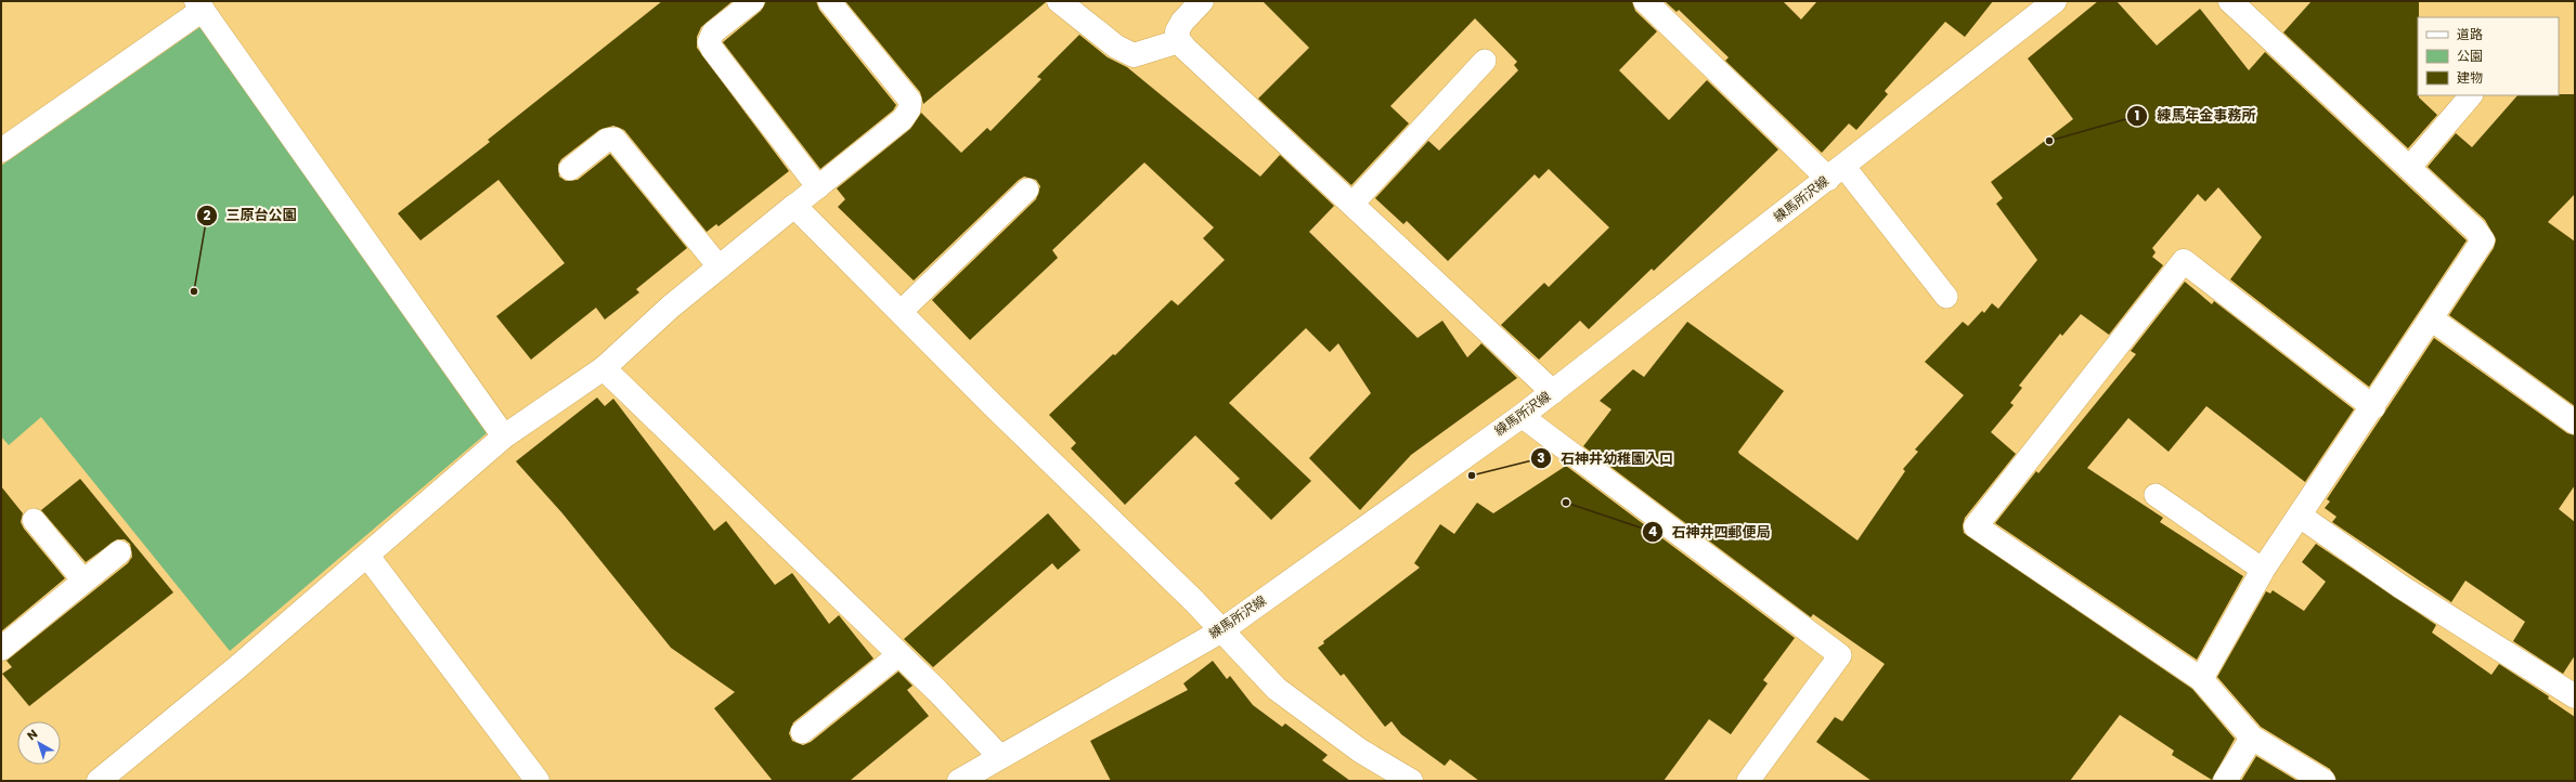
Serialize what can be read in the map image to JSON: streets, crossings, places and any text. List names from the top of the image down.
{
  "streets": {
    "street": ["練馬所沢線"]
  },
  "places": [
    "練馬年金事務所",
    "三原台公園",
    "石神井幼稚園入口",
    "石神井四郵便局"
  ],
  "legend": ["道路", "公園", "建物"],
  "north": "top left"
}
